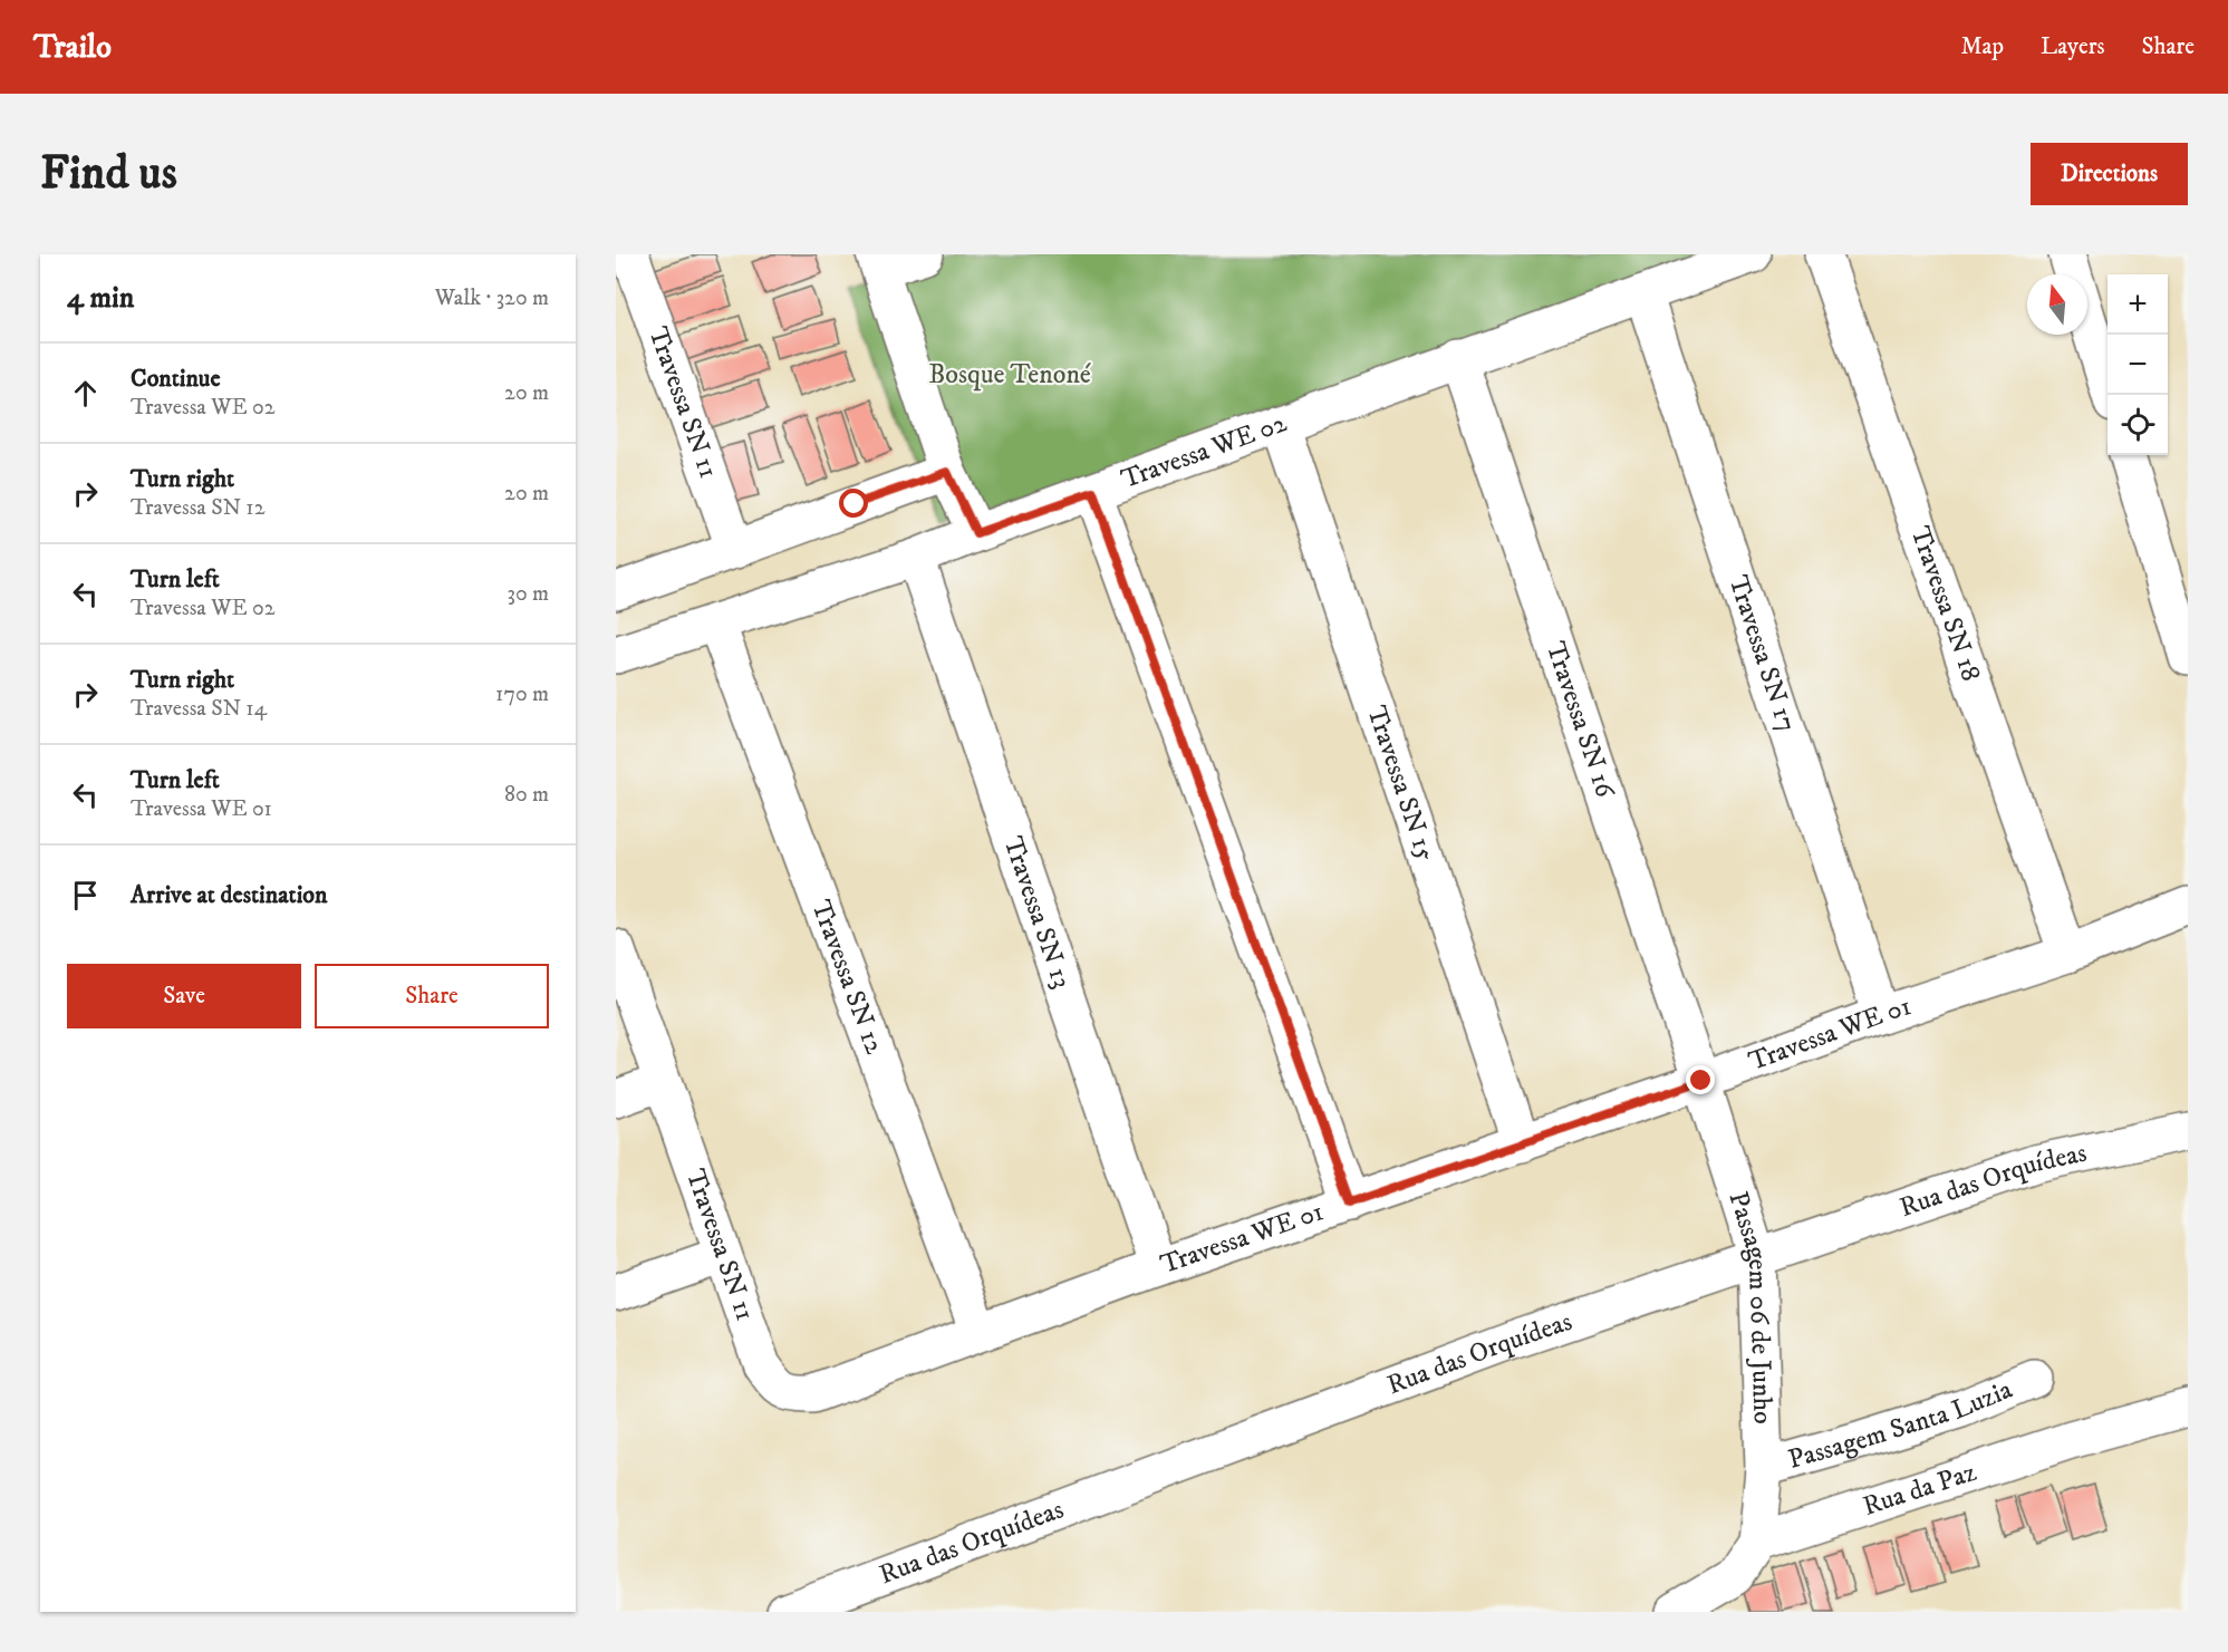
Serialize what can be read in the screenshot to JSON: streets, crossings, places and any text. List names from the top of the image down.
{
  "streets": {
    "street": [
      "Travessa SN 11",
      "Travessa WE 02",
      "Travessa SN 18",
      "Travessa SN 17",
      "Travessa SN 16",
      "Travessa SN 15",
      "Travessa SN 13",
      "Travessa SN 12",
      "Travessa WE 01",
      "Rua das Orquídeas",
      "Passagem 06 de Junho",
      "Passagem Santa Luzia",
      "Rua da Paz"
    ]
  },
  "crossings": [
    ["Travessa SN 11", "Travessa WE 01"],
    ["Travessa WE 02", "Travessa SN 17"],
    ["Travessa WE 02", "Travessa SN 16"],
    ["Travessa WE 02", "Travessa SN 15"],
    ["Travessa WE 02", "Travessa SN 13"],
    ["Travessa WE 02", "Travessa SN 12"],
    ["Travessa SN 18", "Travessa WE 01"],
    ["Travessa SN 17", "Travessa WE 01"],
    ["Travessa SN 16", "Travessa WE 01"],
    ["Travessa SN 16", "Passagem 06 de Junho"],
    ["Travessa SN 15", "Travessa WE 01"],
    ["Travessa SN 13", "Travessa WE 01"],
    ["Travessa SN 12", "Travessa WE 01"],
    ["Travessa WE 01", "Passagem 06 de Junho"],
    ["Rua das Orquídeas", "Passagem 06 de Junho"],
    ["Passagem 06 de Junho", "Passagem Santa Luzia"],
    ["Passagem 06 de Junho", "Rua da Paz"]
  ],
  "parks": ["Bosque Tenoné"],
  "north": "top",
  "page": {
    "header": "Trailo",
    "nav": ["Map", "Layers", "Share"],
    "buttons": [
      "Directions",
      ["Save", "Share"]
    ],
    "title": "Find us",
    "heading": ["4 min", "Walk · 320 m"],
    "map_buttons": ["+", "−"],
    "list": [
      ["Continue", "Travessa WE 02", "20 m"],
      ["Turn right", "Travessa SN 12", "20 m"],
      ["Turn left", "Travessa WE 02", "30 m"],
      ["Turn right", "Travessa SN 14", "170 m"],
      ["Turn left", "Travessa WE 01", "80 m"],
      "Arrive at destination"
    ]
  }
}
